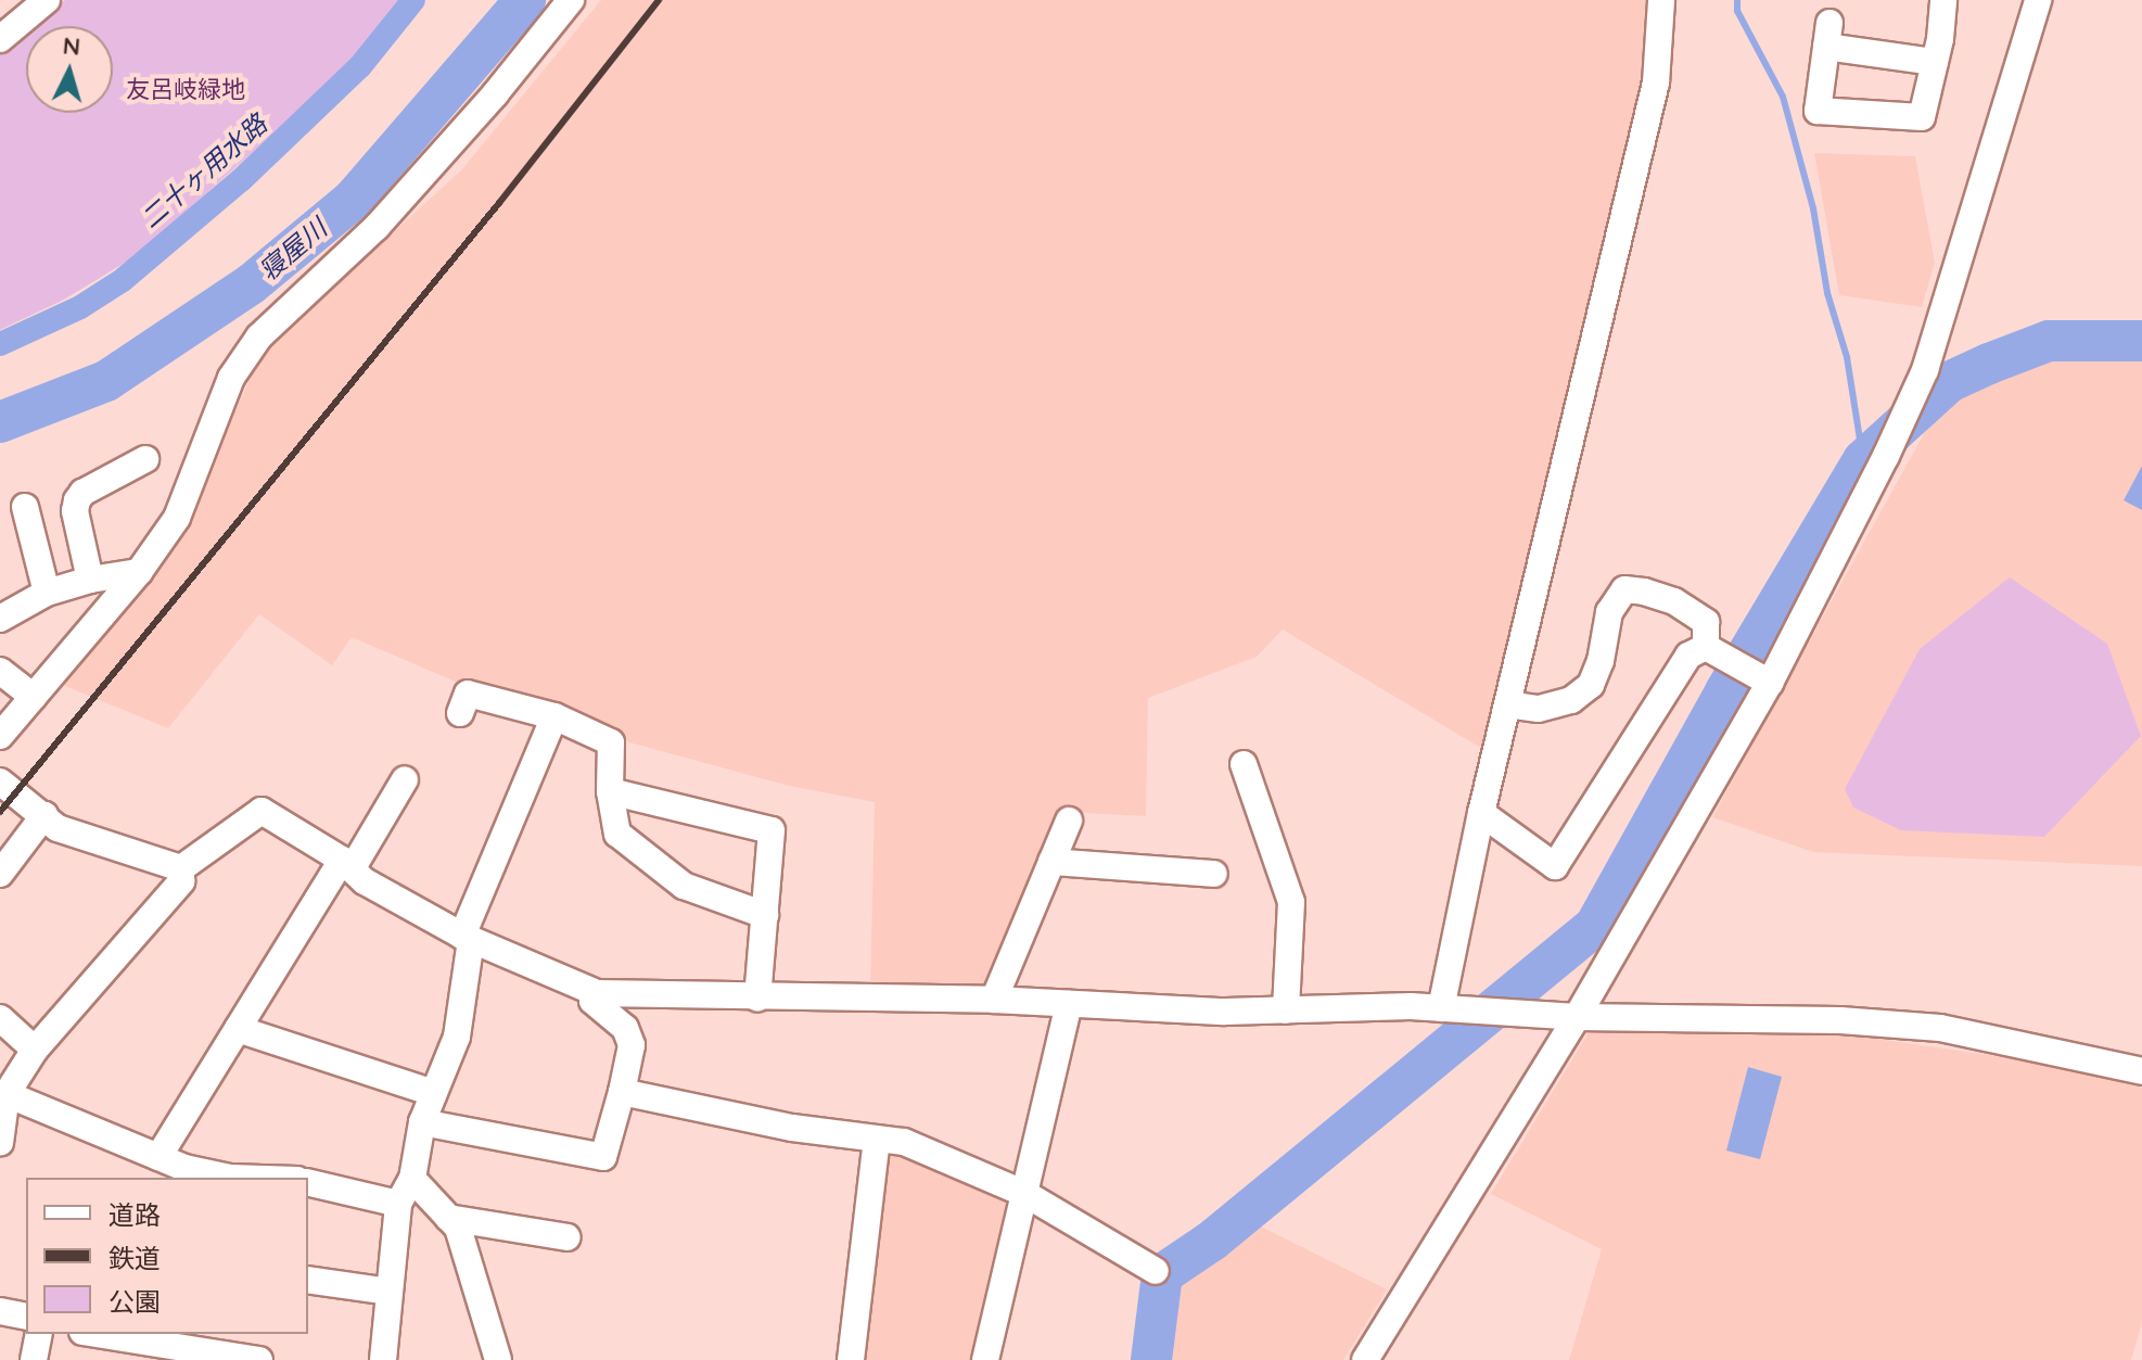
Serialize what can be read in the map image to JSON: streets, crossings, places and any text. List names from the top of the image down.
{
  "water": ["二十ヶ用水路", "寝屋川"],
  "parks": ["友呂岐緑地"],
  "legend": ["道路", "鉄道", "公園"],
  "north": "top"
}
